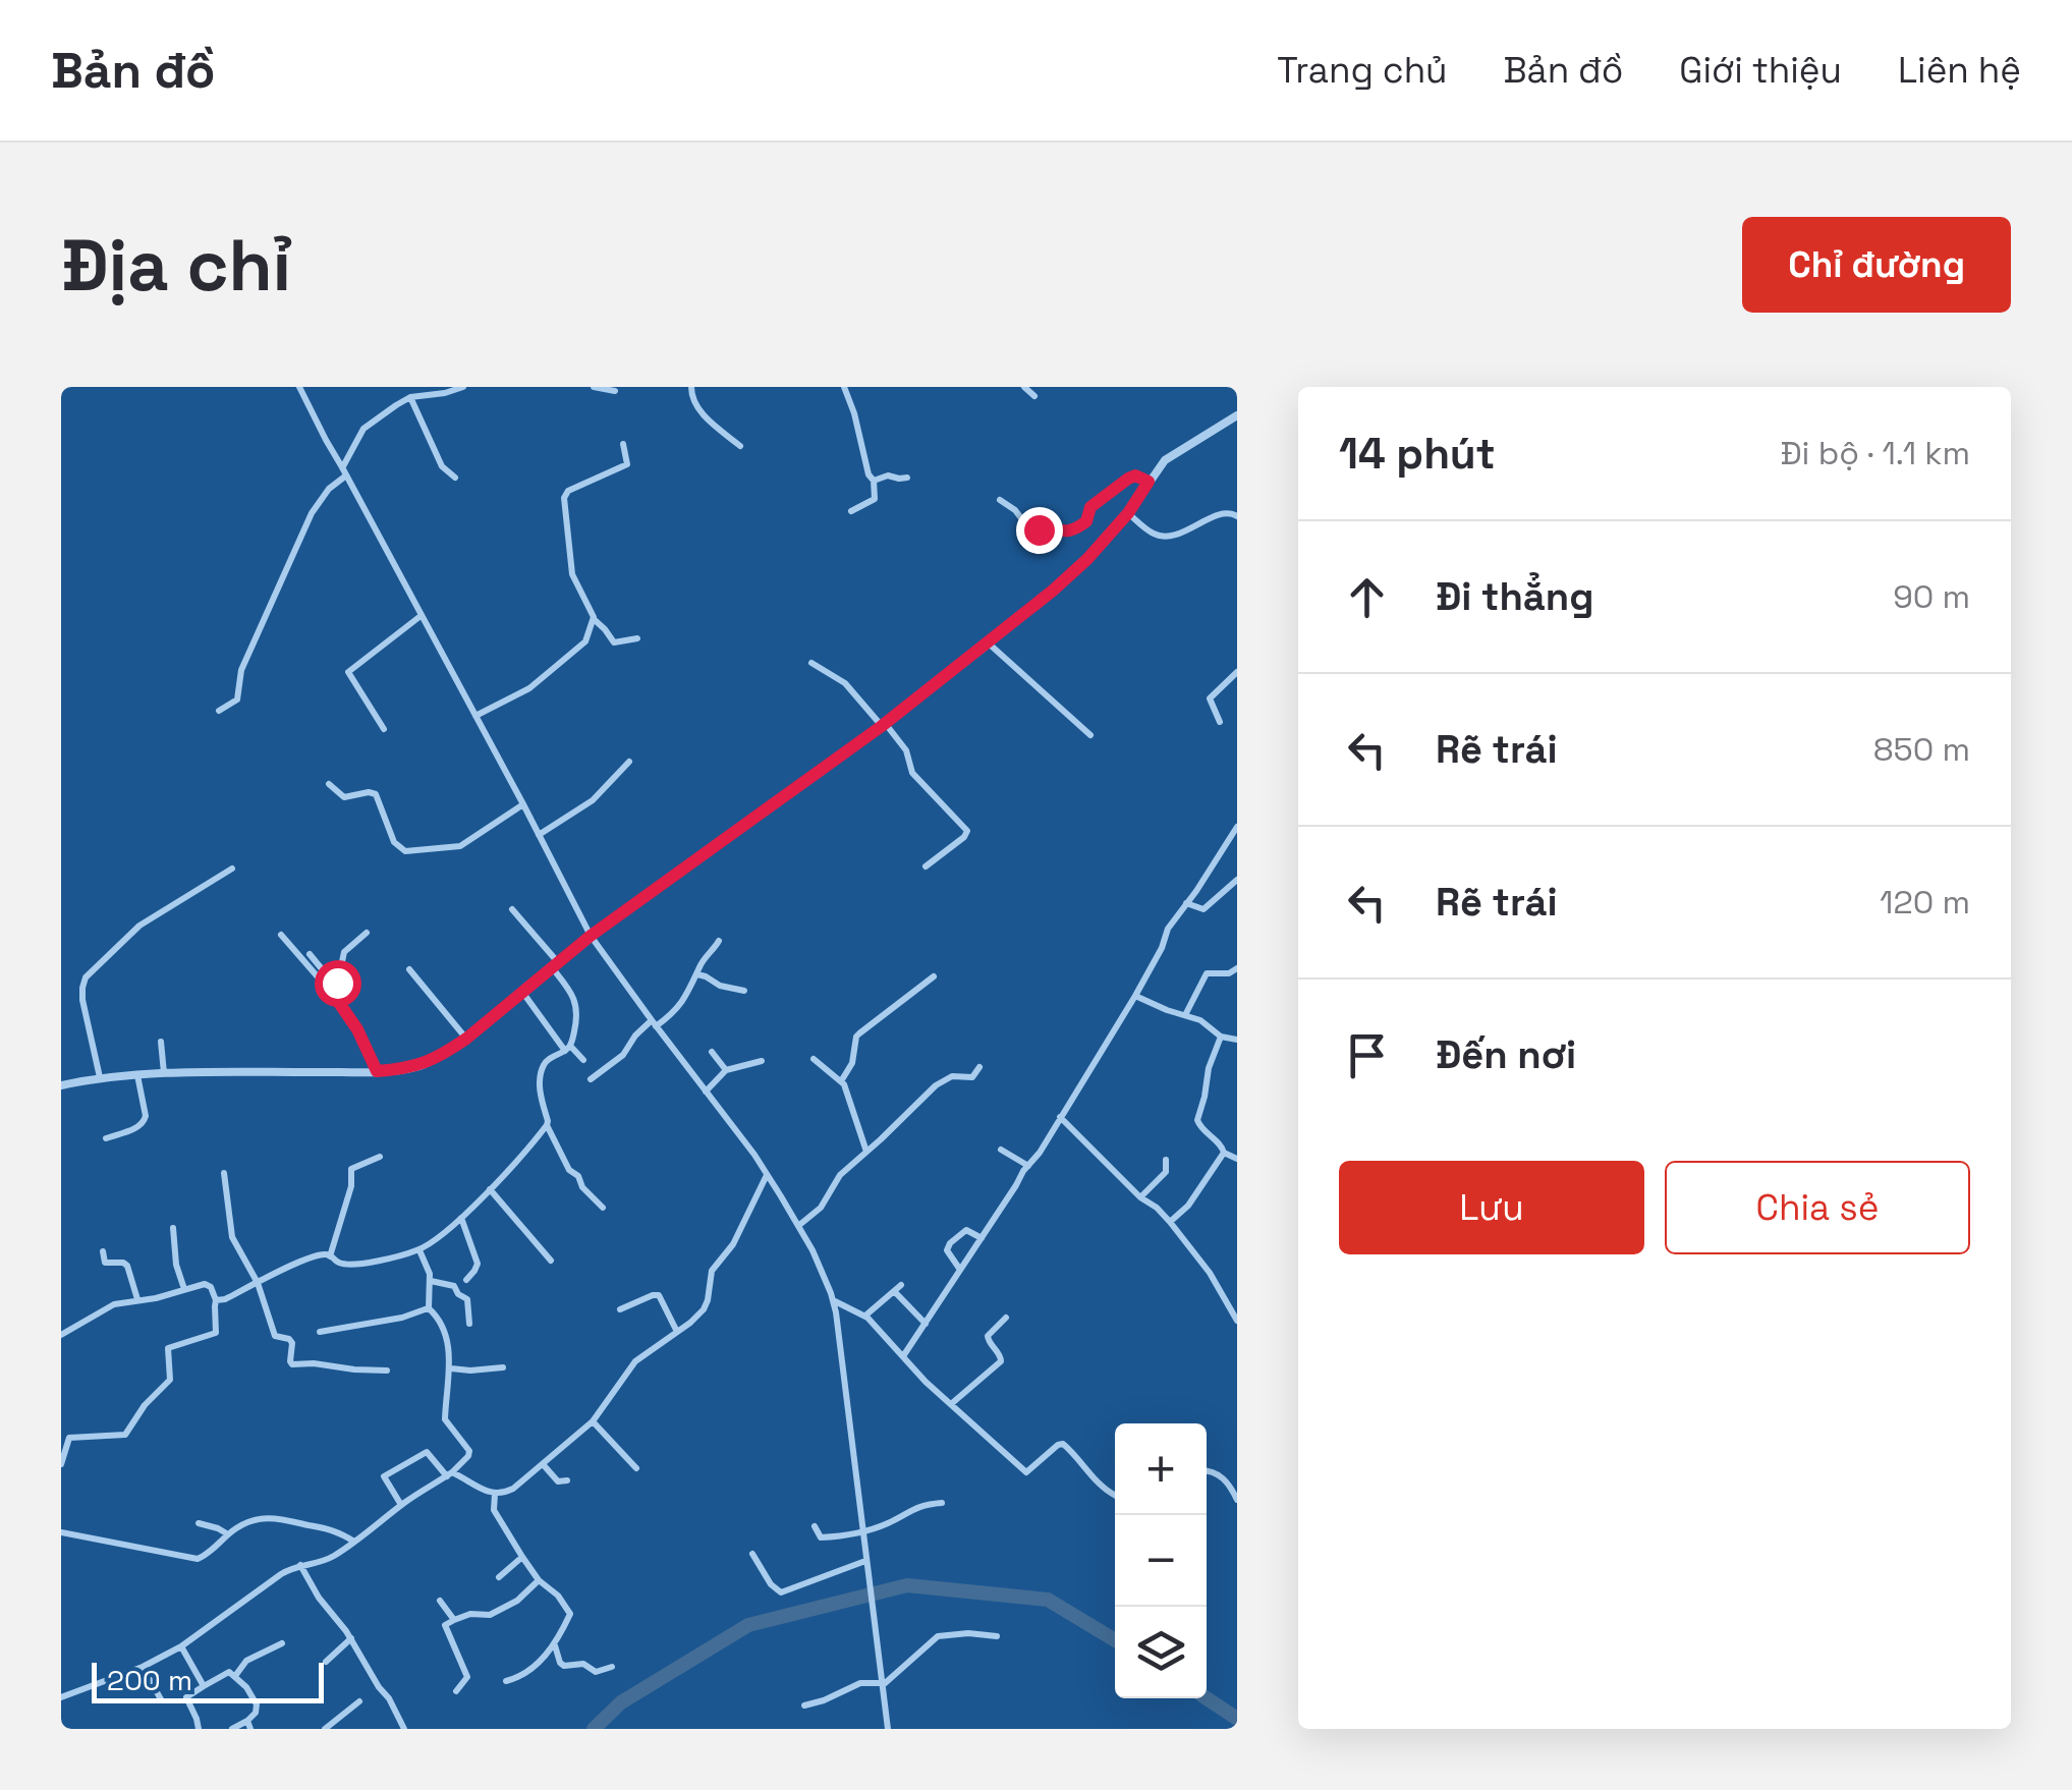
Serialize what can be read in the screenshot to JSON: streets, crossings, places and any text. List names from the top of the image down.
{
  "scale_bar": "200 m",
  "page": {
    "header": "Bản đồ",
    "nav": [
      "Trang chủ",
      "Bản đồ",
      "Giới thiệu",
      "Liên hệ"
    ],
    "buttons": [
      "Chỉ đường",
      ["Lưu", "Chia sẻ"]
    ],
    "title": "Địa chỉ",
    "heading": ["14 phút", "Đi bộ · 1.1 km"],
    "list": [
      ["Đi thẳng", "90 m"],
      ["Rẽ trái", "850 m"],
      ["Rẽ trái", "120 m"],
      "Đến nơi"
    ],
    "map_buttons": ["+", "−"],
    "scale": "200 m"
  }
}
